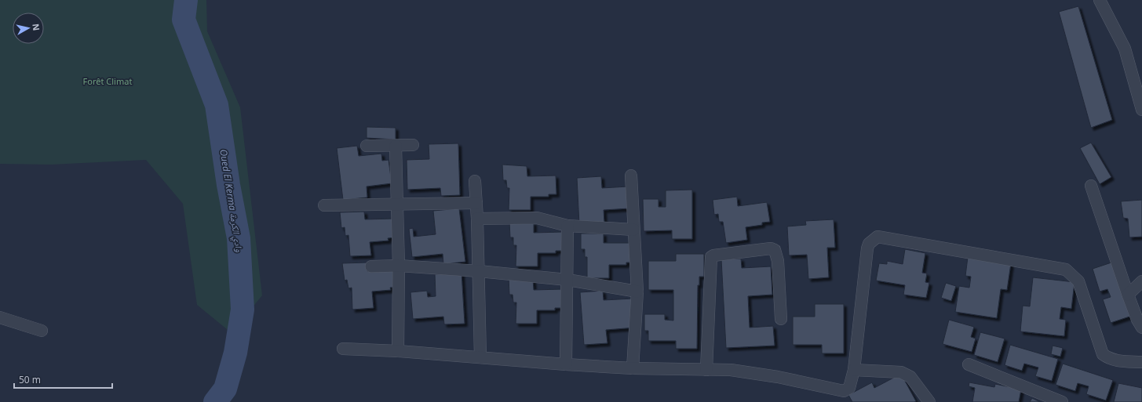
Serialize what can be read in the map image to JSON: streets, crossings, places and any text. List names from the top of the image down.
{
  "water": ["Oued El Kerma وادي الكرمة"],
  "parks": ["Forêt Climat"],
  "scale_bar": "50 m",
  "north": "right"
}
